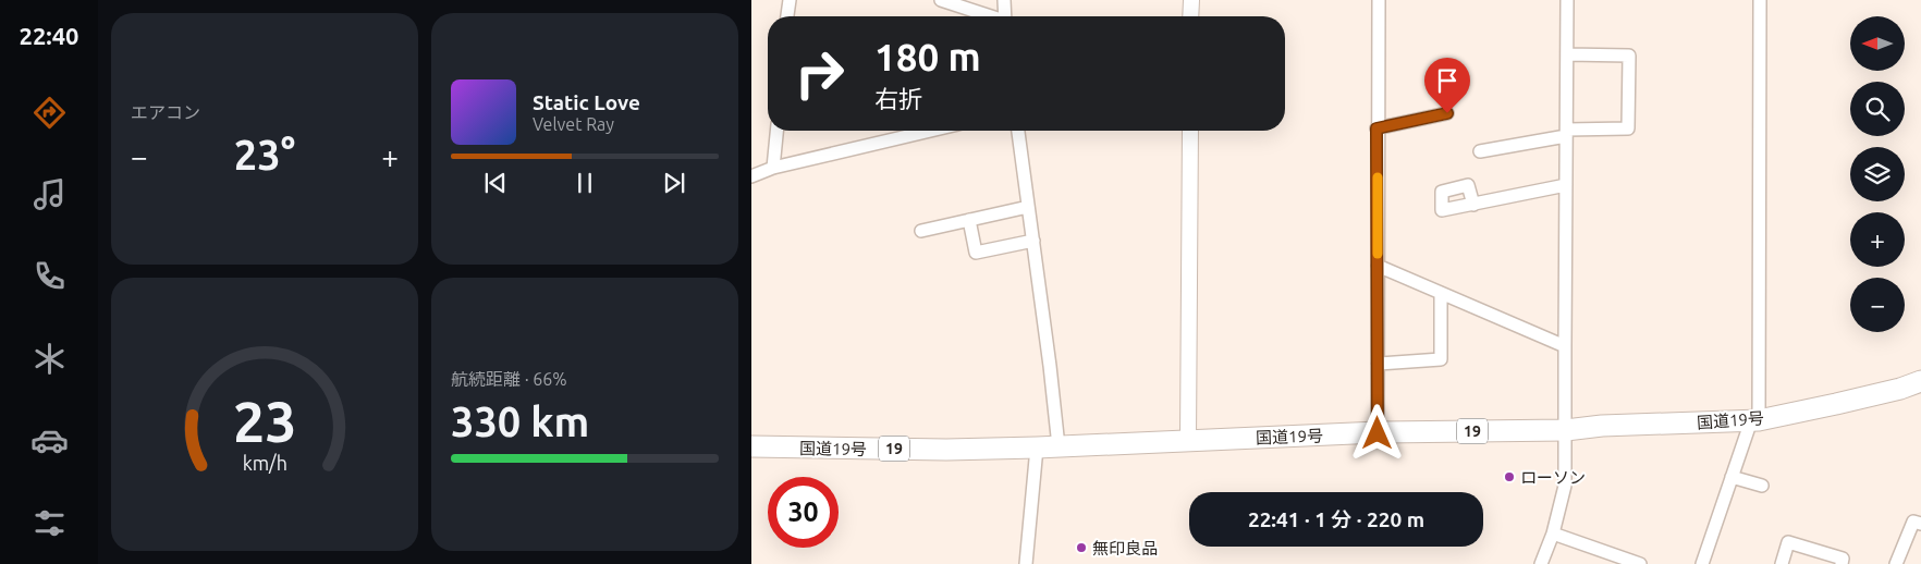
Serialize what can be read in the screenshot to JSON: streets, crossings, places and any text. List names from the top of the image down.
{
  "streets": {
    "highway": ["国道19号", "19"]
  },
  "places": ["ローソン", "無印良品"],
  "north": "left",
  "page": {
    "tabs": "22:40",
    "tile": [
      "エアコン",
      ["航続距離 · 66%", "330 km"]
    ],
    "map_buttons": ["+", "−"],
    "turn": ["180 m", "右折"],
    "song": ["Static Love", "Velvet Ray"],
    "heat": ["−", "23°", "+"],
    "limit": "30",
    "trip": "22:41 · 1 分 · 220 m",
    "gauge": ["23", "km/h"]
  }
}
